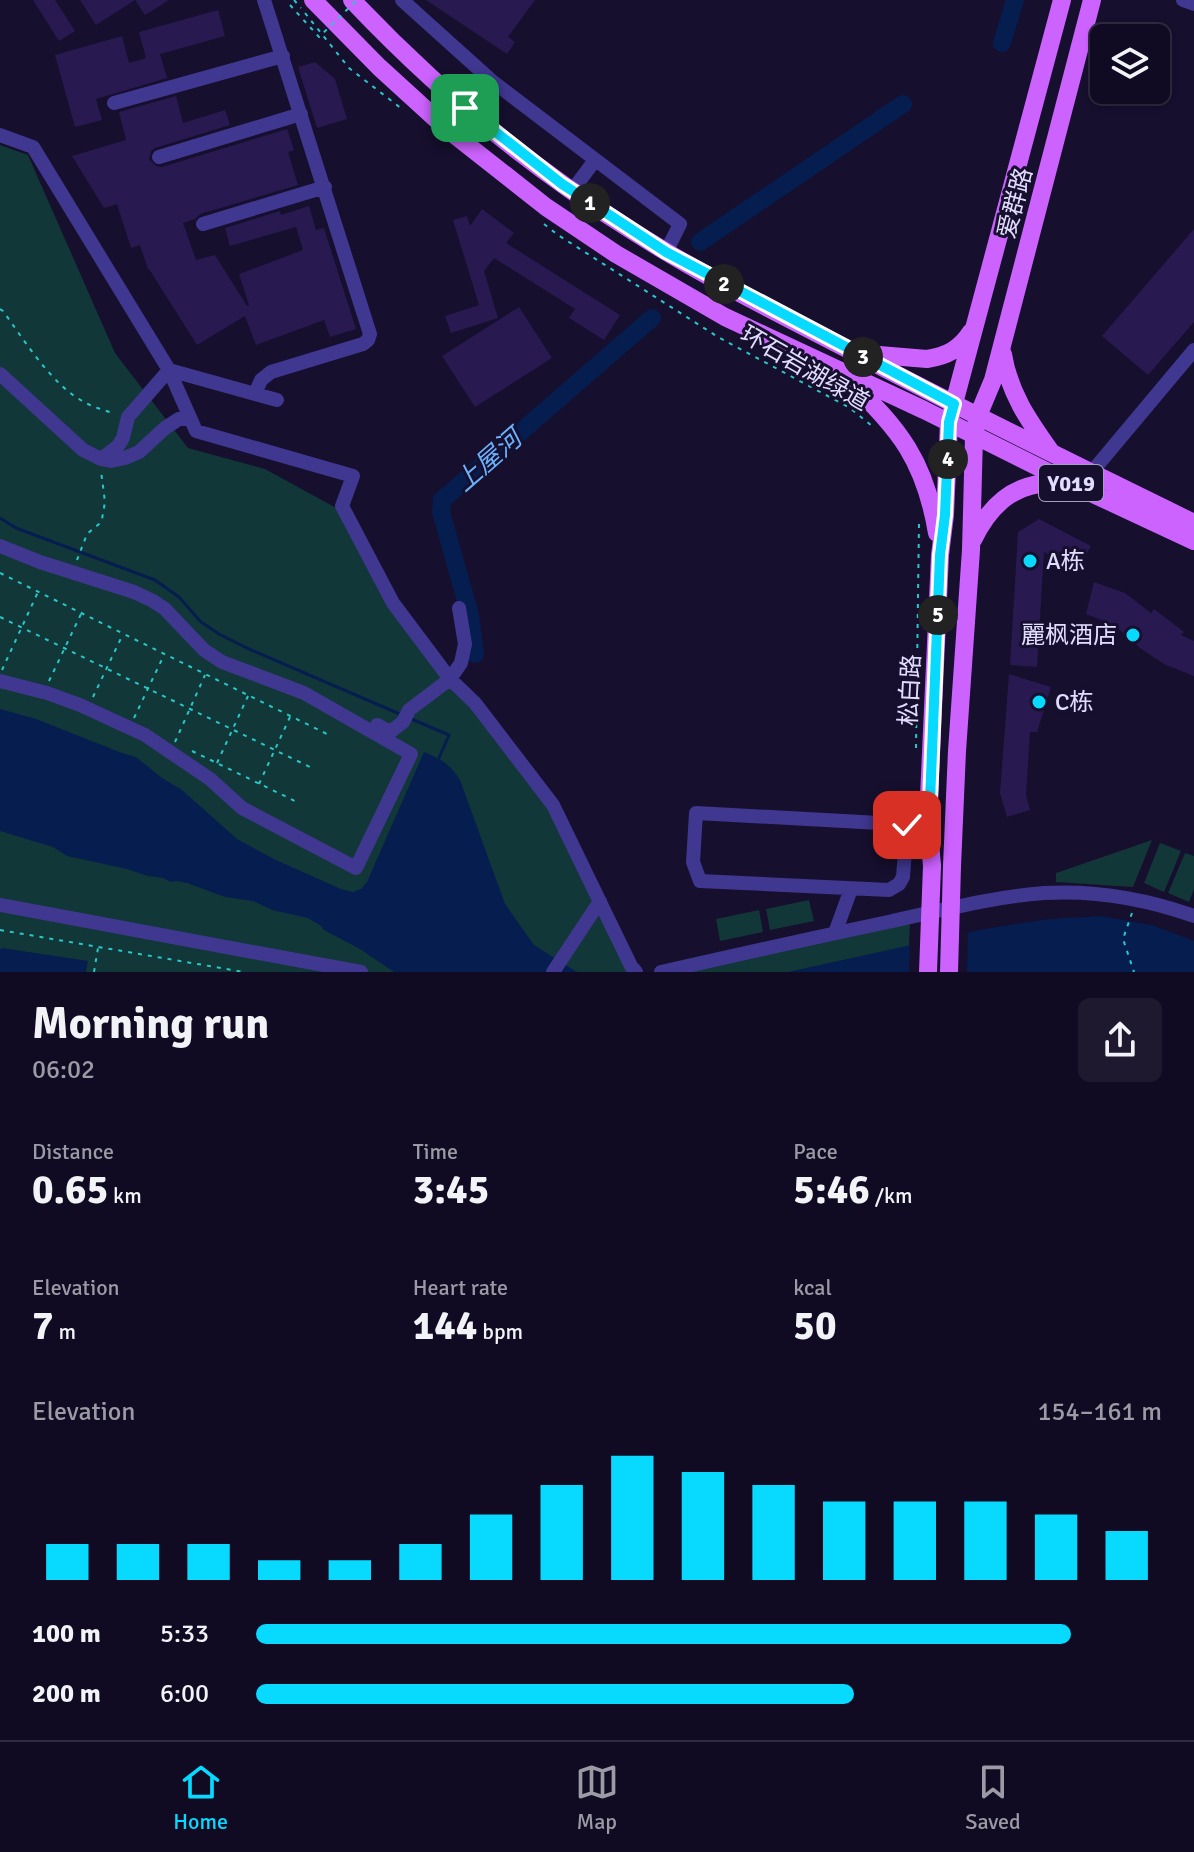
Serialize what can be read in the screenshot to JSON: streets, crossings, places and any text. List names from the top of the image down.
{
  "streets": {
    "main road": ["爱群路", "Y019", "松白路"],
    "path": ["环石岩湖绿道"]
  },
  "crossings": [
    ["爱群路", "Y019"],
    ["爱群路", "松白路"],
    ["Y019", "松白路"]
  ],
  "water": ["上屋河"],
  "places": ["A栋", "麗枫酒店", "C栋"],
  "page": {
    "pins": [
      "1",
      "2",
      "3",
      "4",
      "5"
    ],
    "heading": ["Morning run", "06:02"],
    "stats": [
      ["Distance", "0.65 km"],
      ["Time", "3:45"],
      ["Pace", "5:46 /km"],
      ["Elevation", "7 m"],
      ["Heart rate", "144 bpm"],
      ["kcal", "50"]
    ],
    "chart": ["Elevation", "154–161 m"],
    "list": [
      {
        "name": "100 m",
        "note": "5:33"
      },
      {
        "name": "200 m",
        "note": "6:00"
      }
    ],
    "tabs": ["Home", "Map", "Saved"]
  }
}
